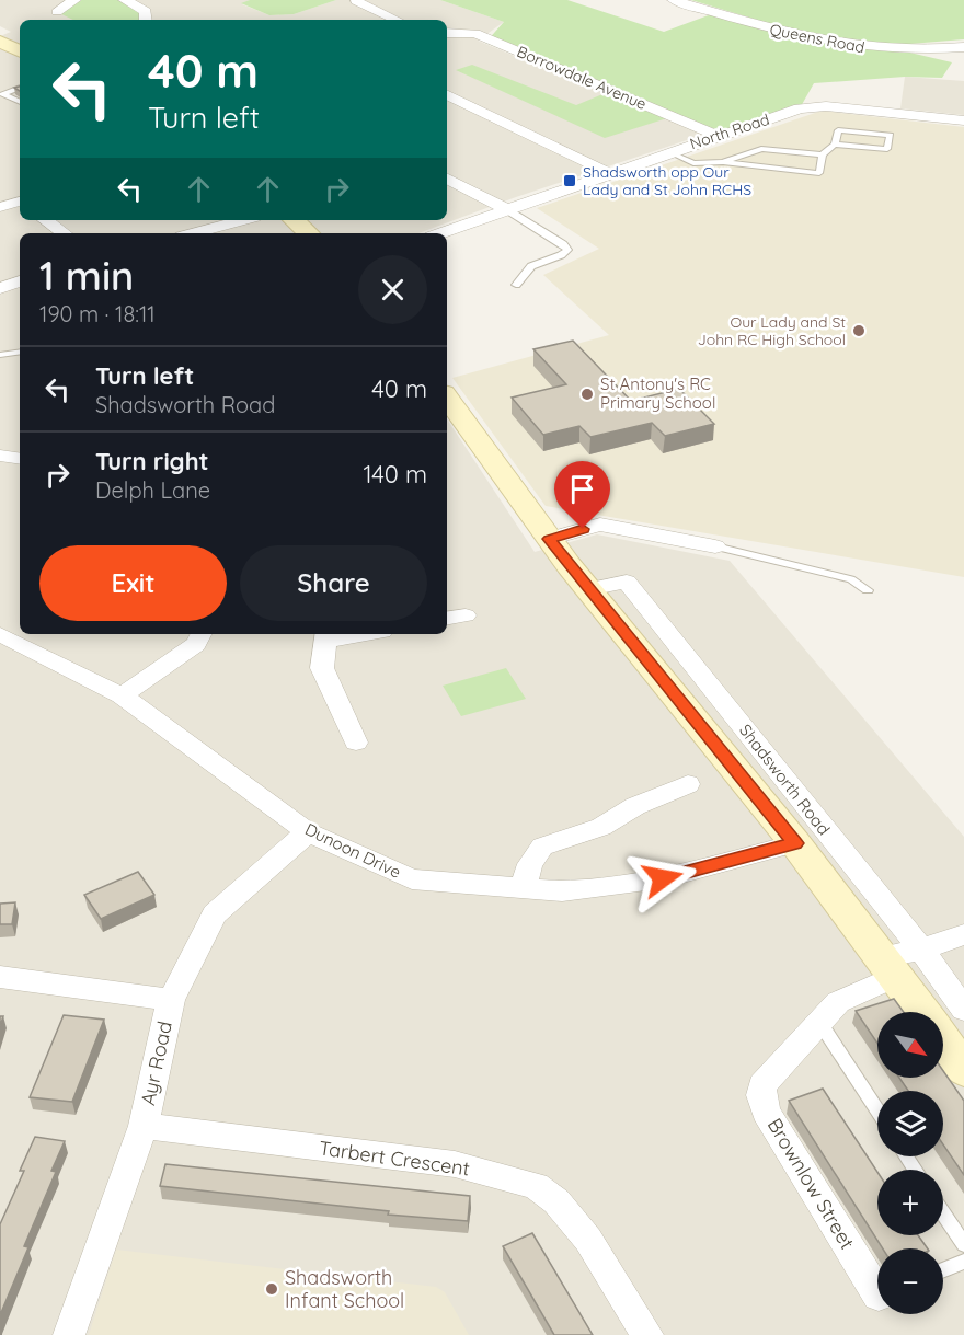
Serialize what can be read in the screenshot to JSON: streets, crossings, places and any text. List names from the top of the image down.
{
  "streets": {
    "main road": ["Shadsworth Road"],
    "street": [
      "Queens Road",
      "Borrowdale Avenue",
      "North Road",
      "Dunoon Drive",
      "Ayr Road",
      "Tarbert Crescent",
      "Brownlow Street"
    ]
  },
  "crossings": [
    ["Borrowdale Avenue", "North Road"],
    ["Shadsworth Road", "Dunoon Drive"],
    ["Shadsworth Road", "Brownlow Street"],
    ["Dunoon Drive", "Ayr Road"],
    ["Ayr Road", "Tarbert Crescent"]
  ],
  "places": {
    "transit": ["Shadsworth opp Our Lady and St John RCHS"],
    "other": ["Our Lady and St John RC High School", "St Antony's RC Primary School", "Shadsworth Infant School"]
  },
  "north": "bottom right",
  "page": {
    "turn": ["40 m", "Turn left"],
    "heading": ["1 min", "190 m · 18:11"],
    "list": [
      {
        "name": "Turn left",
        "note": "Shadsworth Road",
        "value": "40 m"
      },
      {
        "name": "Turn right",
        "note": "Delph Lane",
        "value": "140 m"
      }
    ],
    "buttons": ["Exit", "Share"],
    "map_buttons": ["+", "−"]
  }
}
